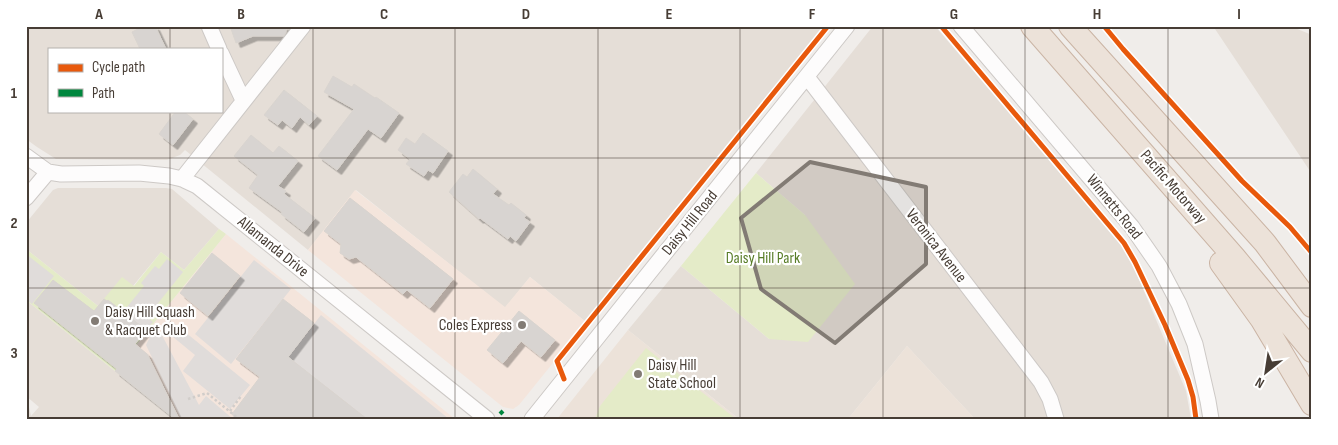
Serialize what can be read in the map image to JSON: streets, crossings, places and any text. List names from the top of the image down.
{
  "streets": {
    "highway": ["Pacific Motorway"],
    "street": [
      "Winnetts Road",
      "Daisy Hill Road",
      "Veronica Avenue",
      "Allamanda Drive"
    ]
  },
  "crossings": [
    ["Daisy Hill Road", "Veronica Avenue"]
  ],
  "parks": ["Daisy Hill Park"],
  "places": ["Daisy Hill Squash & Racquet Club", "Coles Express", "Daisy Hill State School"],
  "legend": ["Cycle path", "Path"],
  "north": "bottom left",
  "grid": {
    "columns": [
      "A",
      "B",
      "C",
      "D",
      "E",
      "F",
      "G",
      "H",
      "I"
    ],
    "rows": ["1", "2", "3"]
  }
}
